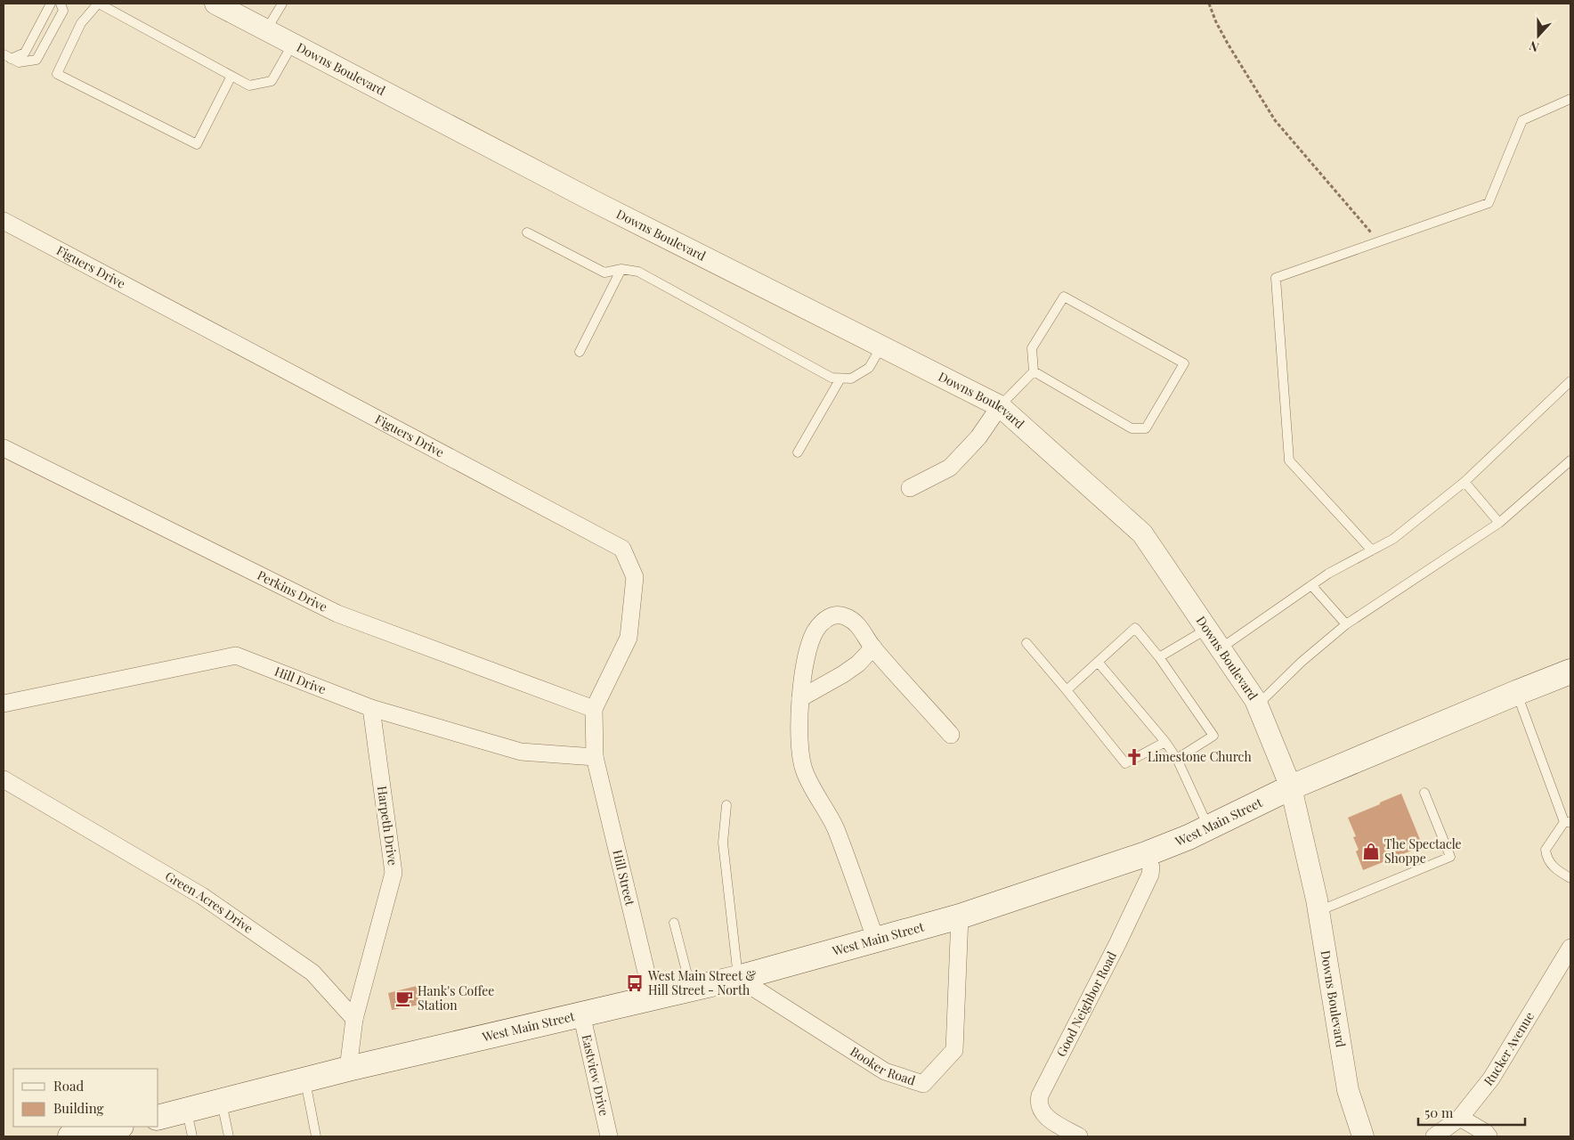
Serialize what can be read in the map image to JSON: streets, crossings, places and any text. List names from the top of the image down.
{
  "streets": {
    "main road": ["West Main Street"],
    "street": [
      "Downs Boulevard",
      "Figuers Drive",
      "Perkins Drive",
      "Hill Drive",
      "Harpeth Drive",
      "Hill Street",
      "Green Acres Drive",
      "Good Neighbor Road",
      "Rucker Avenue",
      "Booker Road",
      "Eastview Drive"
    ]
  },
  "crossings": [
    ["Downs Boulevard", "West Main Street"],
    ["Figuers Drive", "Perkins Drive"],
    ["Figuers Drive", "Hill Drive"],
    ["Figuers Drive", "Hill Street"],
    ["Hill Drive", "Harpeth Drive"],
    ["Hill Drive", "Hill Street"],
    ["West Main Street", "Hill Street"],
    ["West Main Street", "Good Neighbor Road"],
    ["West Main Street", "Booker Road"],
    ["West Main Street", "Eastview Drive"],
    ["Harpeth Drive", "Green Acres Drive"]
  ],
  "places": {
    "church": ["Limestone Church"],
    "shop": ["The Spectacle Shoppe"],
    "bus stop": ["West Main Street & Hill Street - North"],
    "cafe": ["Hank's Coffee Station"]
  },
  "legend": ["Road", "Building"],
  "scale_bar": "50 m",
  "north": "bottom"
}
